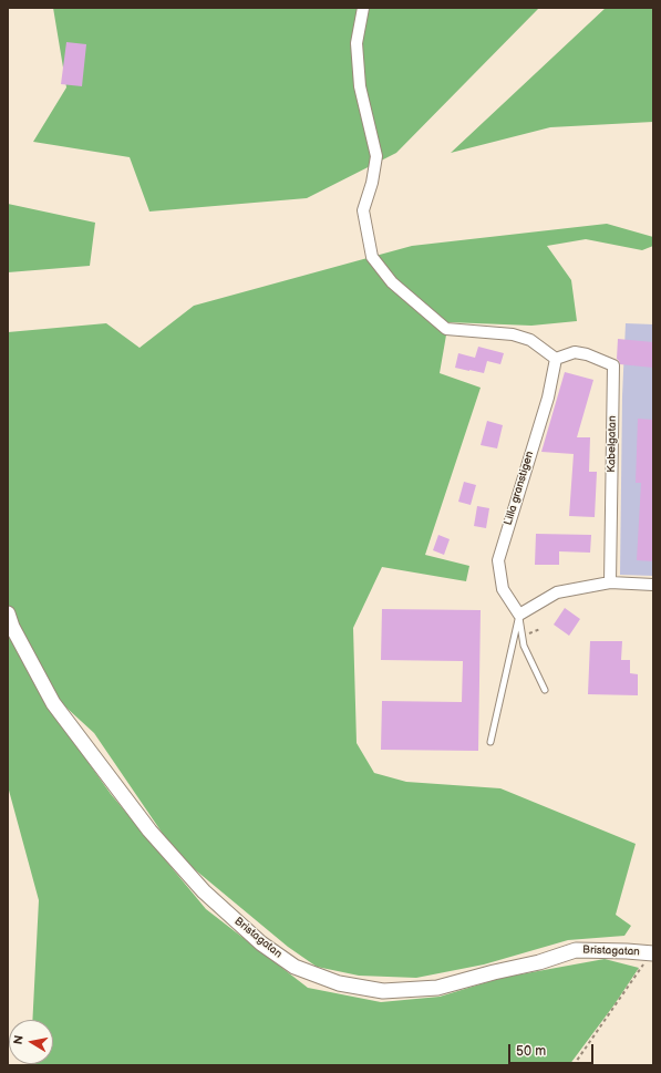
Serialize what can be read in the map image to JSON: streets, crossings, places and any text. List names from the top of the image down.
{
  "streets": {
    "street": ["Kabelgatan", "Lilla granstigen", "Bristagatan"]
  },
  "crossings": [
    ["Kabelgatan", "Lilla granstigen"]
  ],
  "scale_bar": "50 m",
  "north": "left"
}
